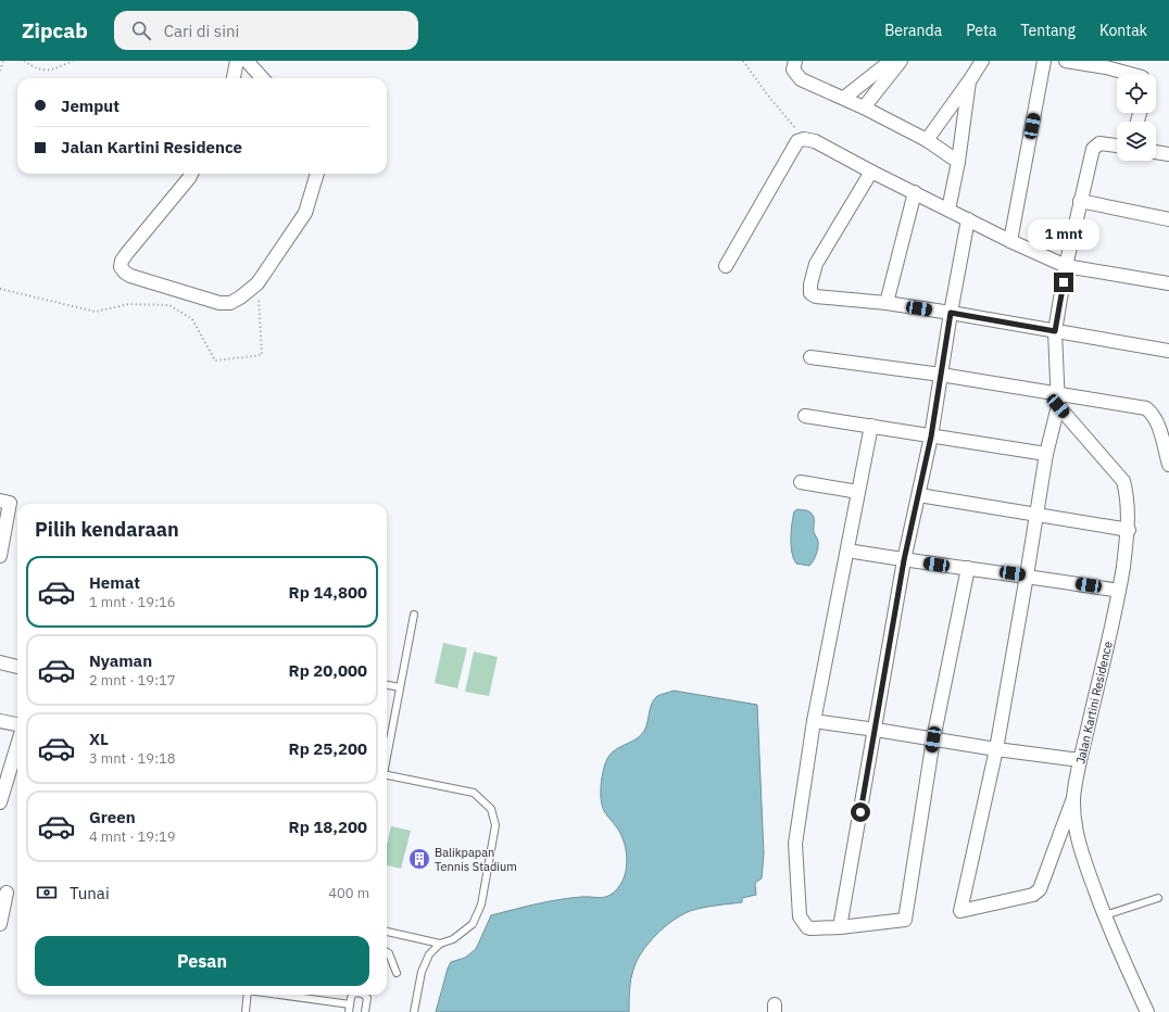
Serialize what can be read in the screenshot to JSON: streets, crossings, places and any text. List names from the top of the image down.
{
  "streets": {
    "street": ["Jalan Kartini Residence"]
  },
  "places": {
    "building": ["Balikpapan Tennis Stadium"]
  },
  "page": {
    "header": "Zipcab",
    "search": "Cari di sini",
    "nav": [
      "Beranda",
      "Peta",
      "Tentang",
      "Kontak"
    ],
    "banner": ["Jemput", "Jalan Kartini Residence"],
    "bubble": "1 mnt",
    "heading": "Pilih kendaraan",
    "list": [
      {
        "name": "Hemat",
        "note": "1 mnt · 19:16",
        "value": "Rp 14,800"
      },
      {
        "name": "Nyaman",
        "note": "2 mnt · 19:17",
        "value": "Rp 20,000"
      },
      {
        "name": "XL",
        "note": "3 mnt · 19:18",
        "value": "Rp 25,200"
      },
      {
        "name": "Green",
        "note": "4 mnt · 19:19",
        "value": "Rp 18,200"
      }
    ],
    "pay": ["Tunai", "400 m"],
    "buttons": "Pesan"
  }
}
